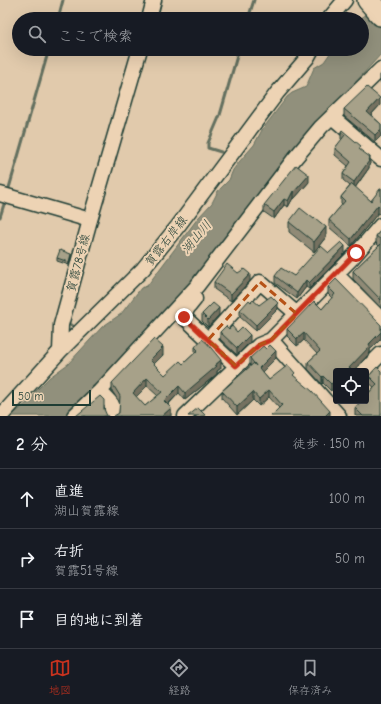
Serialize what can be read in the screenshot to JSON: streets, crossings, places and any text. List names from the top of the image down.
{
  "streets": {
    "street": ["賀露右岸線", "賀露78号線"]
  },
  "crossings": [
    ["賀露右岸線", "賀露78号線"]
  ],
  "water": ["湖山川"],
  "scale_bar": "50 m",
  "page": {
    "search": "ここで検索",
    "scale": "50 m",
    "heading": ["2 分", "徒歩 · 150 m"],
    "list": [
      ["直進", "湖山賀露線", "100 m"],
      ["右折", "賀露51号線", "50 m"],
      "目的地に到着"
    ],
    "nav": ["地図", "経路", "保存済み"]
  }
}
